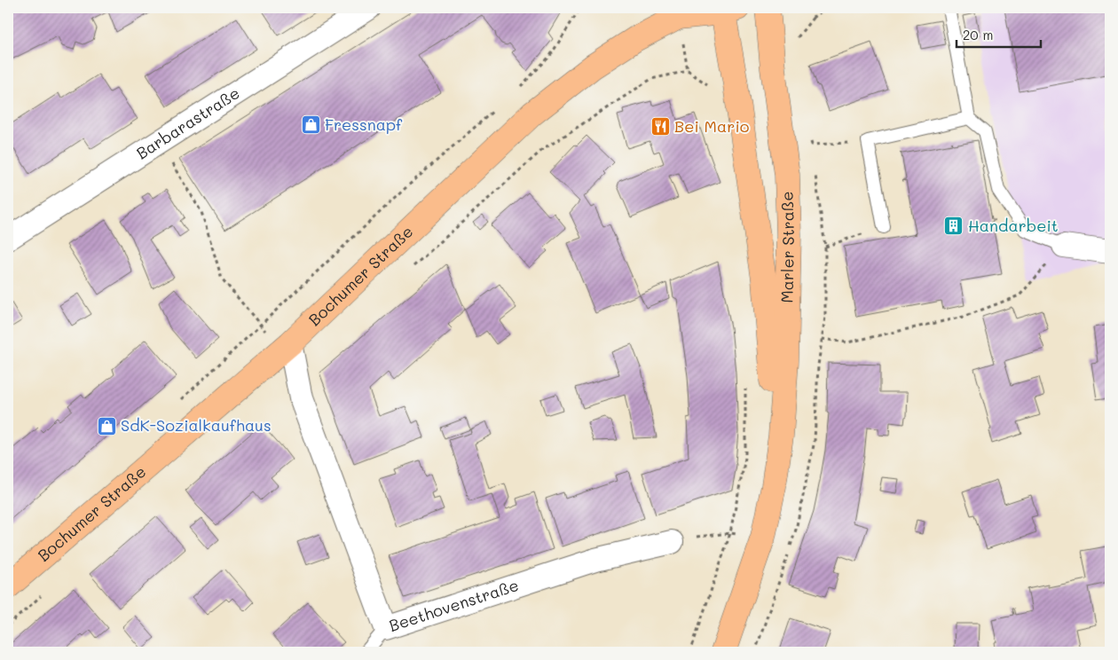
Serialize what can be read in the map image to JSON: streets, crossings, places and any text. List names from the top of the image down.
{
  "streets": {
    "main road": ["Marler Straße", "Bochumer Straße"],
    "street": ["Barbarastraße", "Beethovenstraße"]
  },
  "crossings": [
    ["Marler Straße", "Bochumer Straße"],
    ["Bochumer Straße", "Beethovenstraße"]
  ],
  "places": {
    "shop": ["Fressnapf", "SdK-Sozialkaufhaus"],
    "restaurant": ["Bei Mario"],
    "building": ["Handarbeit"]
  },
  "scale_bar": "20 m"
}
